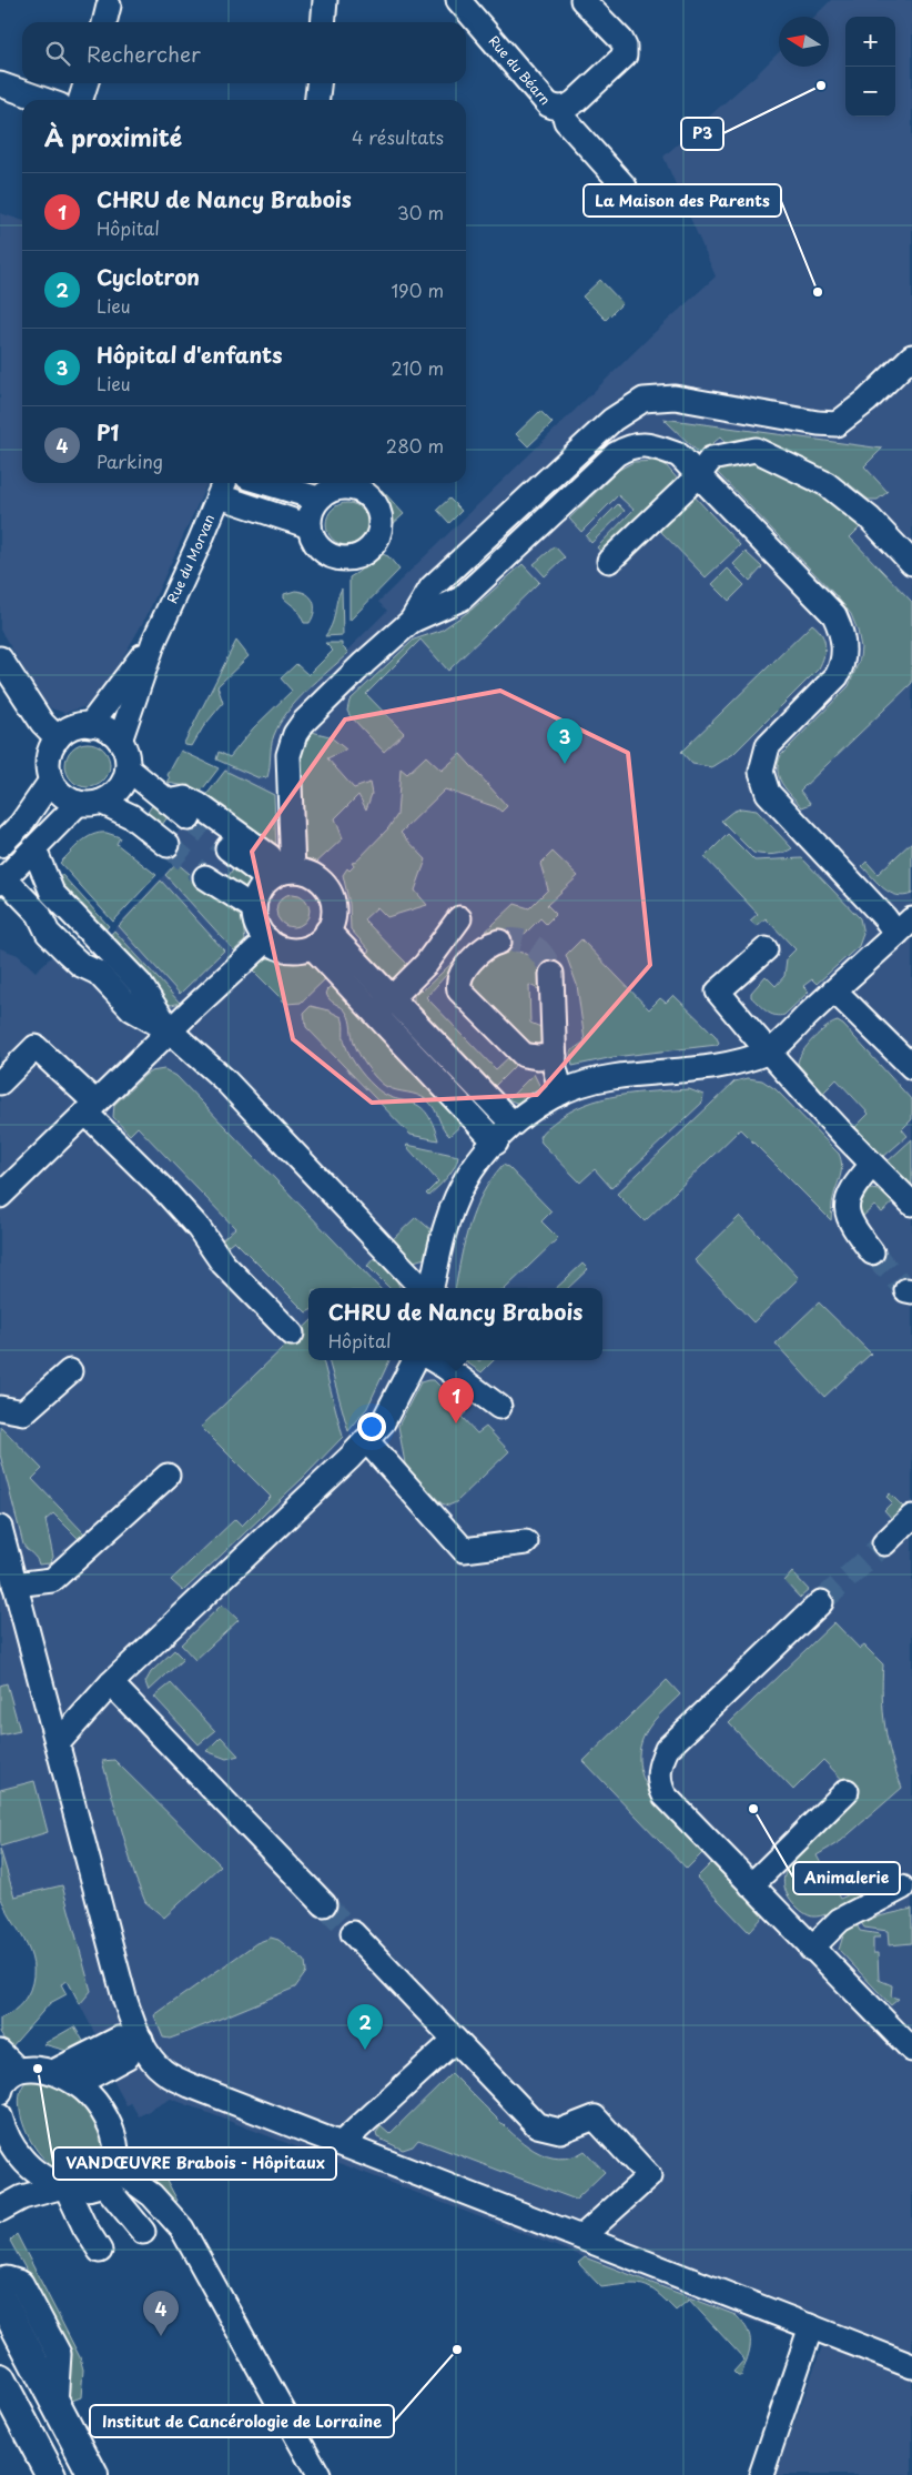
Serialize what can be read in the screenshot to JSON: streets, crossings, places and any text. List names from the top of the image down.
{
  "streets": {
    "street": ["Rue du Béarn", "Rue du Morvan"]
  },
  "places": [
    "P3",
    "La Maison des Parents",
    "Animalerie",
    "VANDŒUVRE Brabois - Hôpitaux",
    "Institut de Cancérologie de Lorraine"
  ],
  "north": "left",
  "page": {
    "map_buttons": ["+", "−"],
    "search": "Rechercher",
    "heading": ["À proximité", "4 résultats"],
    "list": [
      {
        "mark": "1",
        "name": "CHRU de Nancy Brabois",
        "note": "Hôpital",
        "value": "30 m"
      },
      {
        "mark": "2",
        "name": "Cyclotron",
        "note": "Lieu",
        "value": "190 m"
      },
      {
        "mark": "3",
        "name": "Hôpital d'enfants",
        "note": "Lieu",
        "value": "210 m"
      },
      {
        "mark": "4",
        "name": "P1",
        "note": "Parking",
        "value": "280 m"
      }
    ],
    "pins": [
      "3",
      "1",
      "2",
      "4"
    ],
    "popup": ["CHRU de Nancy Brabois", "Hôpital"]
  }
}
